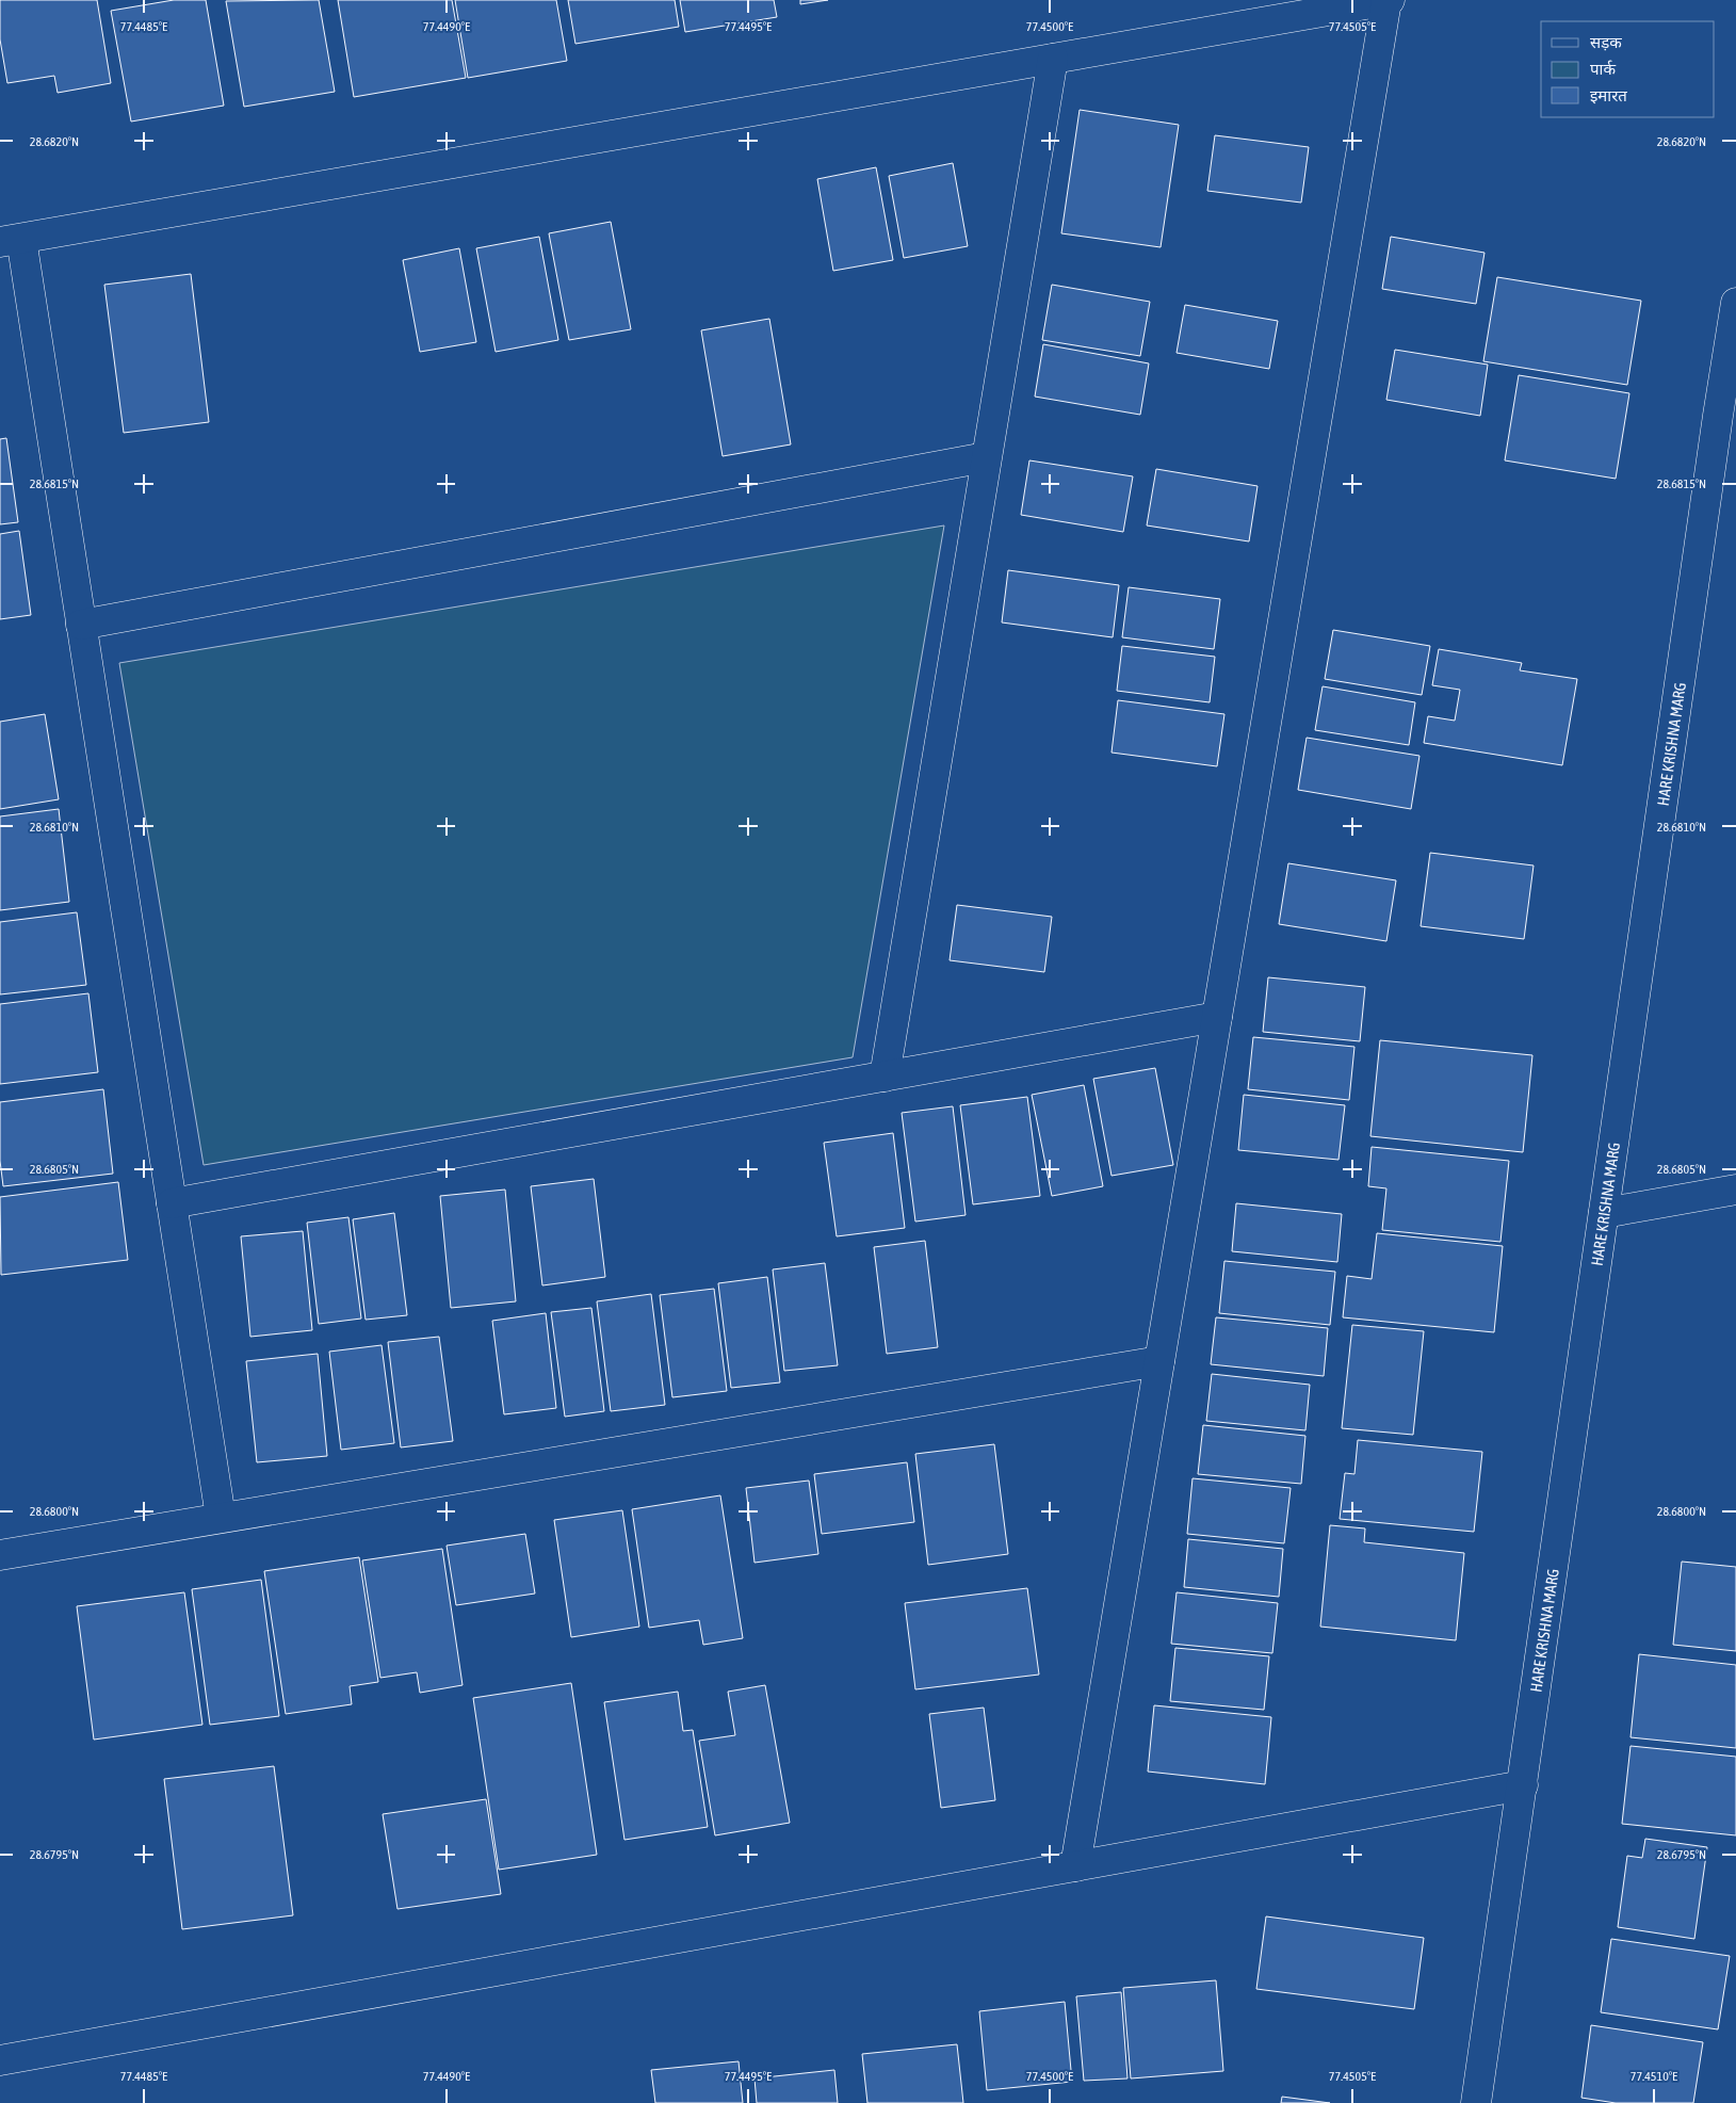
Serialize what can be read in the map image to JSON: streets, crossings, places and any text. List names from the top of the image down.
{
  "streets": {
    "street": ["HARE KRISHNA MARG"]
  },
  "legend": ["सड़क", "पार्क", "इमारत"],
  "coordinates": [
    "77.4485°E",
    "77.4490°E",
    "77.4495°E",
    "77.4500°E",
    "77.4505°E",
    "28.6820°N",
    "28.6815°N",
    "28.6810°N",
    "28.6805°N",
    "28.6800°N",
    "28.6795°N",
    "77.4510°E"
  ]
}
